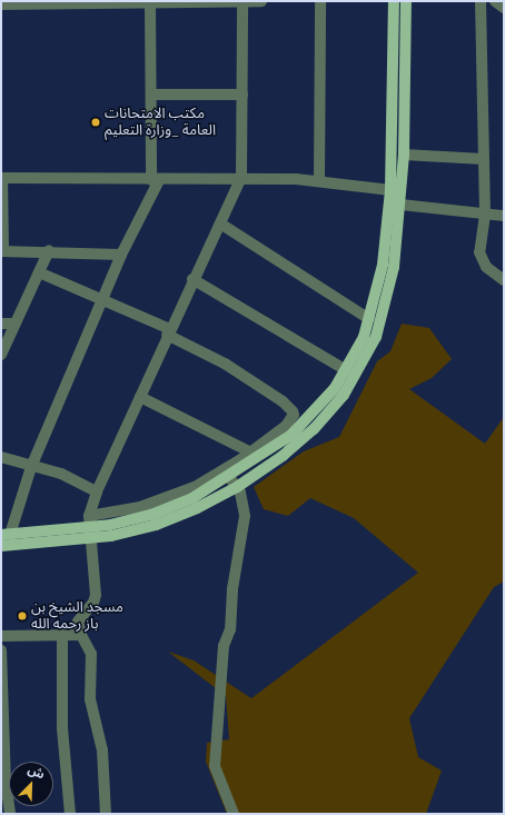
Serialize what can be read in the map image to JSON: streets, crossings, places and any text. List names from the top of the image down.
{
  "places": ["مكتب الامتحانات العامة _وزارة التعليم", "مسجد الشيخ بن باز رحمه الله"],
  "north": "top right"
}
